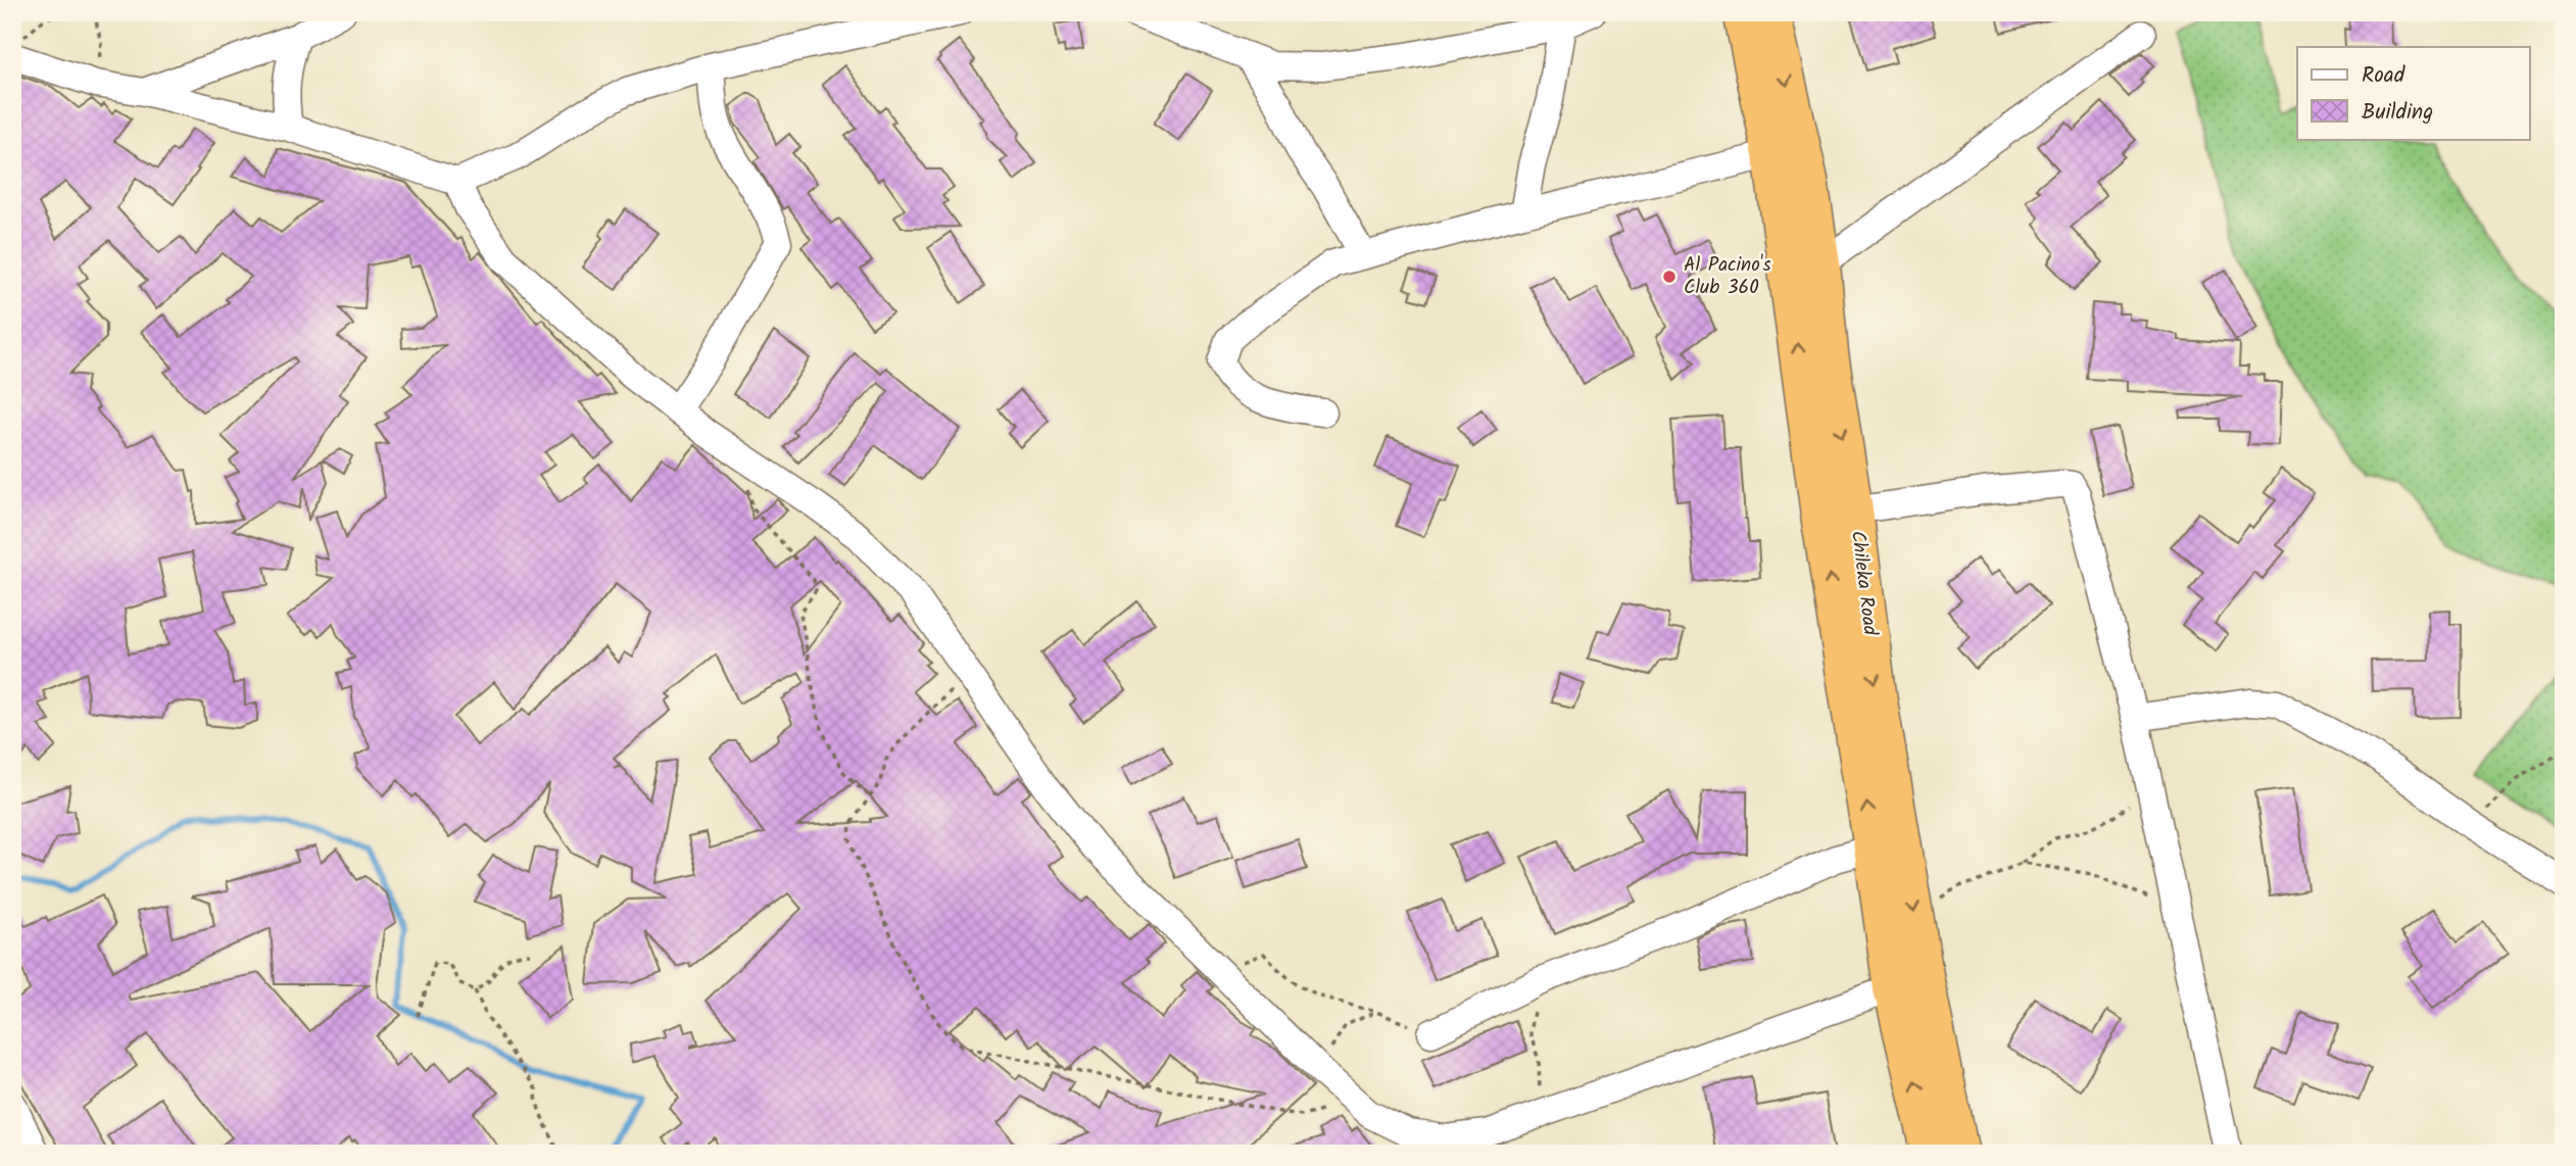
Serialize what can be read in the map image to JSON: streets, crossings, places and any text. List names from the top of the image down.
{
  "streets": {
    "highway": ["Chileka Road"]
  },
  "places": ["Al Pacino's Club 360"],
  "legend": ["Road", "Building"]
}
